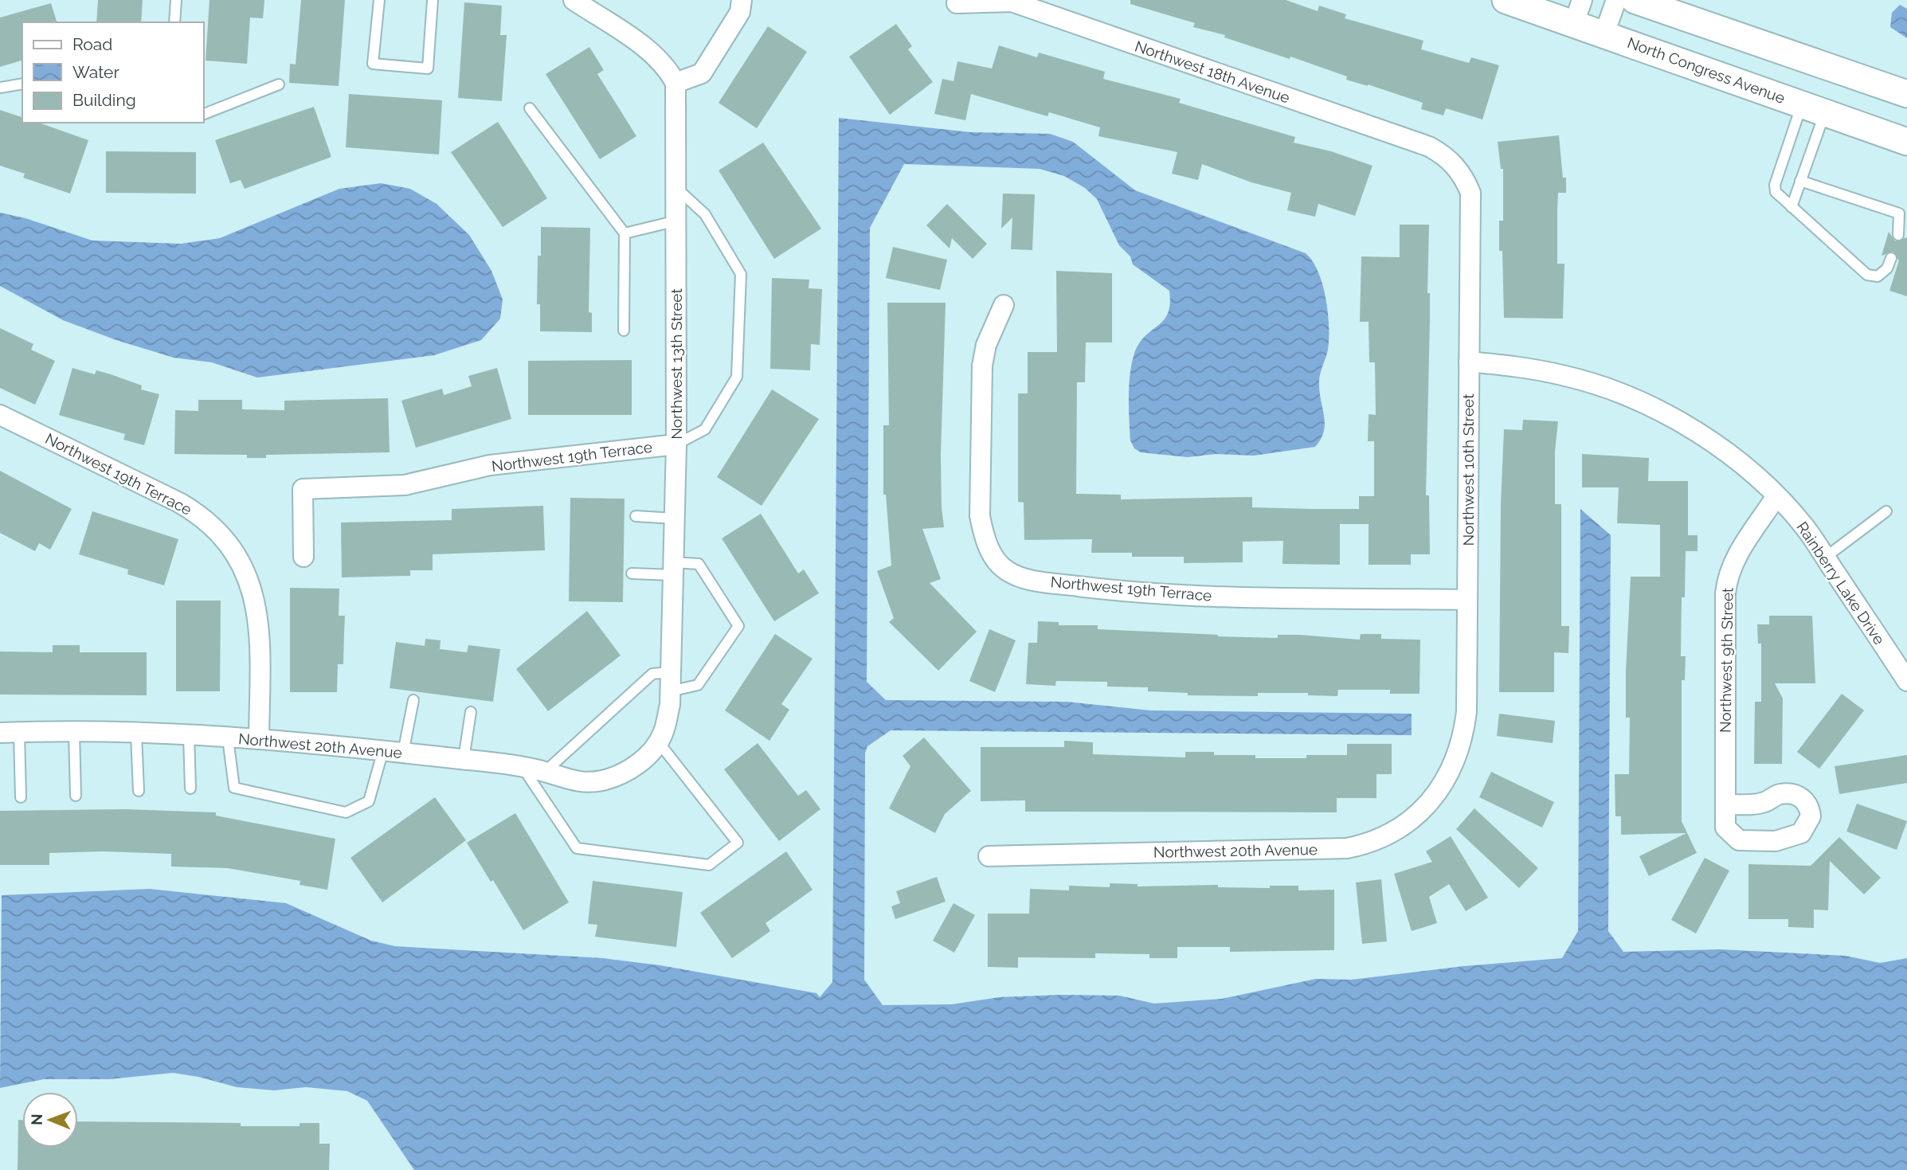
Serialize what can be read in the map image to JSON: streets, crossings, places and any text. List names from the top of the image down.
{
  "streets": {
    "main road": ["North Congress Avenue"],
    "street": [
      "Northwest 18th Avenue",
      "Northwest 13th Street",
      "Northwest 19th Terrace",
      "Northwest 10th Street",
      "Rainberry Lake Drive",
      "Northwest 9th Street",
      "Northwest 20th Avenue"
    ]
  },
  "crossings": [
    ["Northwest 18th Avenue", "Northwest 10th Street"],
    ["Northwest 13th Street", "Northwest 19th Terrace"],
    ["Northwest 13th Street", "Northwest 20th Avenue"],
    ["Northwest 19th Terrace", "Northwest 10th Street"],
    ["Northwest 19th Terrace", "Northwest 20th Avenue"],
    ["Northwest 10th Street", "Rainberry Lake Drive"],
    ["Northwest 10th Street", "Northwest 20th Avenue"],
    ["Rainberry Lake Drive", "Northwest 9th Street"]
  ],
  "legend": ["Road", "Water", "Building"],
  "north": "left"
}
